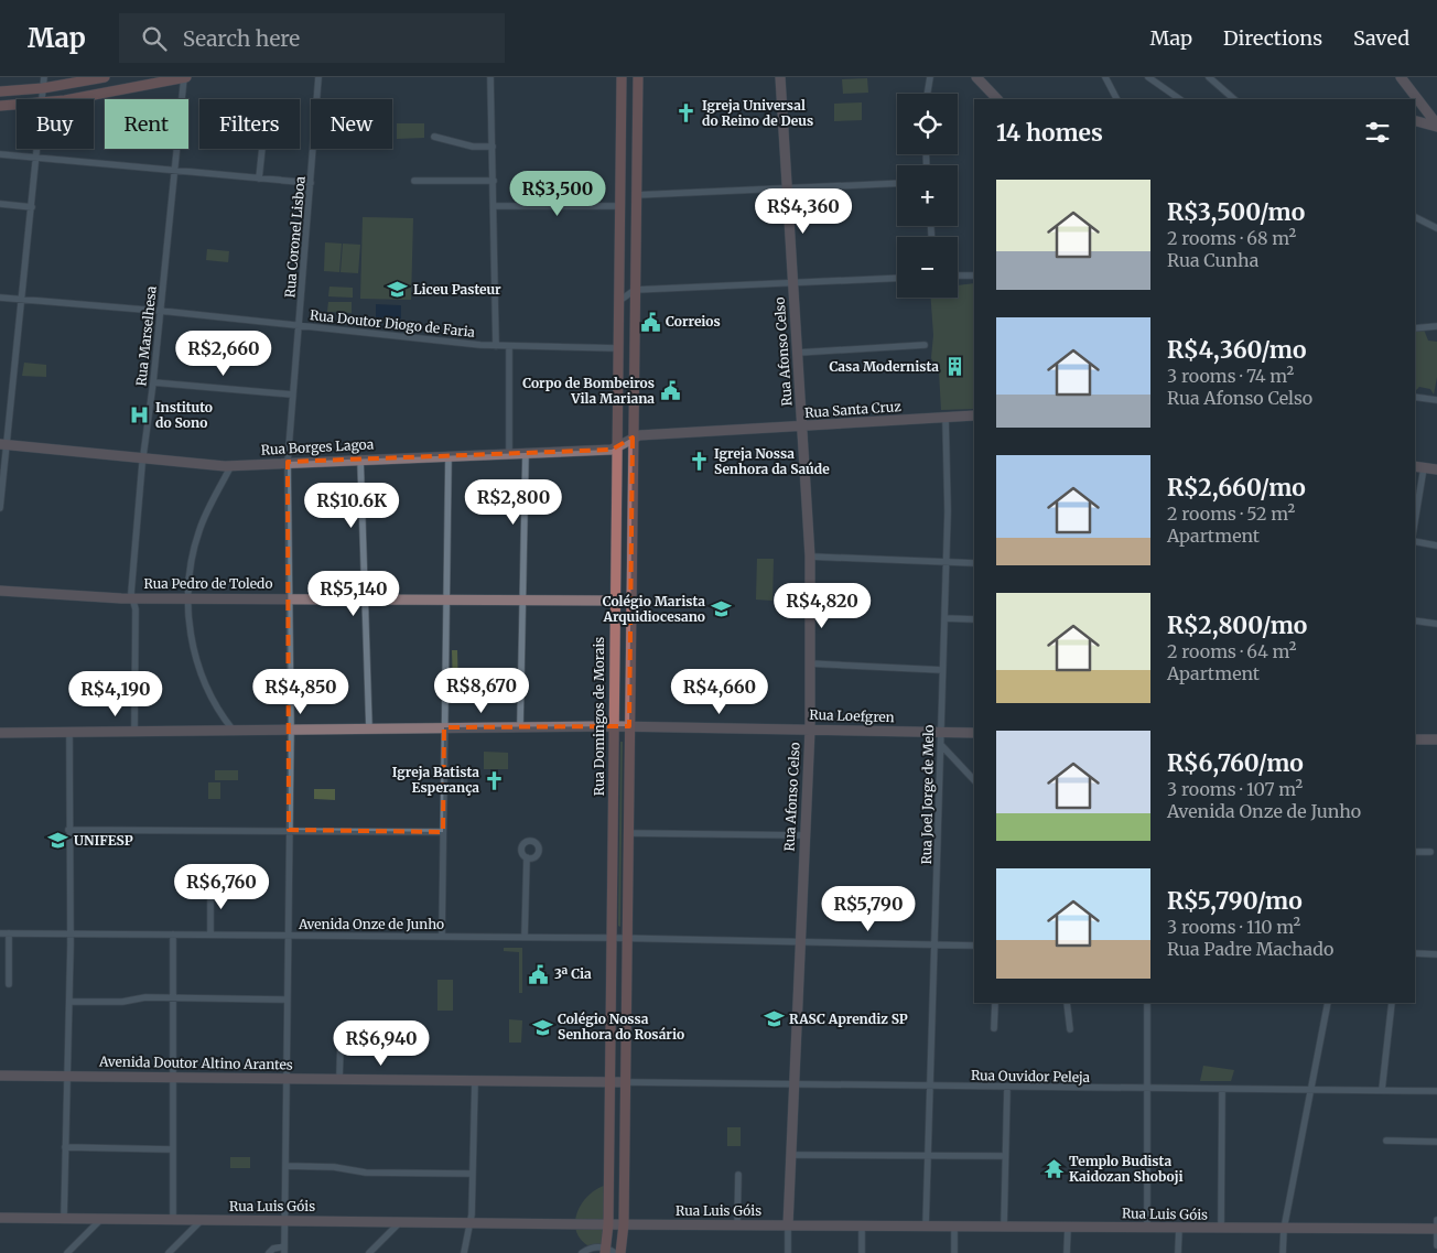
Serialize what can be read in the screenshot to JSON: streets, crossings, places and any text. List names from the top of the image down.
{
  "streets": {
    "main road": ["Rua Domingos de Morais"],
    "street": [
      "Rua Coronel Lisboa",
      "Rua Doutor Diogo de Faria",
      "Rua Marselhesa",
      "Rua Afonso Celso",
      "Rua Santa Cruz",
      "Rua Borges Lagoa",
      "Rua Pedro de Toledo",
      "Rua Loefgren",
      "Rua Joel Jorge de Melo",
      "Avenida Onze de Junho",
      "Avenida Doutor Altino Arantes",
      "Rua Ouvidor Peleja",
      "Rua Luis Góis"
    ]
  },
  "crossings": [
    ["Rua Coronel Lisboa", "Rua Doutor Diogo de Faria"],
    ["Rua Coronel Lisboa", "Rua Borges Lagoa"],
    ["Rua Coronel Lisboa", "Rua Pedro de Toledo"],
    ["Rua Coronel Lisboa", "Rua Loefgren"],
    ["Rua Coronel Lisboa", "Avenida Onze de Junho"],
    ["Rua Coronel Lisboa", "Avenida Doutor Altino Arantes"],
    ["Rua Coronel Lisboa", "Rua Luis Góis"],
    ["Rua Doutor Diogo de Faria", "Rua Marselhesa"],
    ["Rua Doutor Diogo de Faria", "Rua Domingos de Morais"],
    ["Rua Marselhesa", "Rua Borges Lagoa"],
    ["Rua Marselhesa", "Rua Pedro de Toledo"],
    ["Rua Marselhesa", "Rua Loefgren"],
    ["Rua Afonso Celso", "Rua Santa Cruz"],
    ["Rua Afonso Celso", "Rua Loefgren"],
    ["Rua Afonso Celso", "Avenida Onze de Junho"],
    ["Rua Afonso Celso", "Rua Ouvidor Peleja"],
    ["Rua Afonso Celso", "Rua Luis Góis"],
    ["Rua Santa Cruz", "Rua Borges Lagoa"],
    ["Rua Santa Cruz", "Rua Joel Jorge de Melo"],
    ["Rua Borges Lagoa", "Rua Domingos de Morais"],
    ["Rua Pedro de Toledo", "Rua Domingos de Morais"],
    ["Rua Domingos de Morais", "Rua Loefgren"],
    ["Rua Domingos de Morais", "Avenida Onze de Junho"],
    ["Rua Domingos de Morais", "Avenida Doutor Altino Arantes"],
    ["Rua Domingos de Morais", "Rua Luis Góis"],
    ["Rua Loefgren", "Rua Joel Jorge de Melo"],
    ["Rua Joel Jorge de Melo", "Avenida Onze de Junho"],
    ["Rua Joel Jorge de Melo", "Rua Ouvidor Peleja"],
    ["Rua Joel Jorge de Melo", "Rua Luis Góis"],
    ["Avenida Doutor Altino Arantes", "Rua Ouvidor Peleja"]
  ],
  "places": {
    "church": ["Igreja Universal do Reino de Deus", "Igreja Nossa Senhora da Saúde", "Igreja Batista Esperança"],
    "school or university": [
      "Liceu Pasteur",
      "Colégio Marista Arquidiocesano",
      "UNIFESP",
      "RASC Aprendiz SP",
      "Colégio Nossa Senhora do Rosário"
    ],
    "public building": ["Correios", "Corpo de Bombeiros Vila Mariana", "3ª Cia"],
    "building": ["Casa Modernista"],
    "hospital": ["Instituto do Sono"],
    "temple": ["Templo Budista Kaidozan Shoboji"]
  },
  "page": {
    "header": "Map",
    "search": "Search here",
    "nav": ["Map", "Directions", "Saved"],
    "map_buttons": ["+", "−"],
    "chip": [
      "Buy",
      "Rent",
      "Filters",
      "New"
    ],
    "heading": "14 homes",
    "list": [
      {
        "name": "R$3,500/mo",
        "note": "2 rooms · 68 m² · Rua Cunha"
      },
      {
        "name": "R$4,360/mo",
        "note": "3 rooms · 74 m² · Rua Afonso Celso"
      },
      {
        "name": "R$2,660/mo",
        "note": "2 rooms · 52 m² · Apartment"
      },
      {
        "name": "R$2,800/mo",
        "note": "2 rooms · 64 m² · Apartment"
      },
      {
        "name": "R$6,760/mo",
        "note": "3 rooms · 107 m² · Avenida Onze de Junho"
      },
      {
        "name": "R$5,790/mo",
        "note": "3 rooms · 110 m² · Rua Padre Machado"
      }
    ],
    "price": [
      "R$3,500",
      "R$4,360",
      "R$2,660",
      "R$2,800",
      "R$10.6K",
      "R$5,140",
      "R$4,820",
      "R$8,670",
      "R$4,850",
      "R$4,660",
      "R$4,190",
      "R$6,760",
      "R$5,790",
      "R$6,940"
    ]
  }
}
